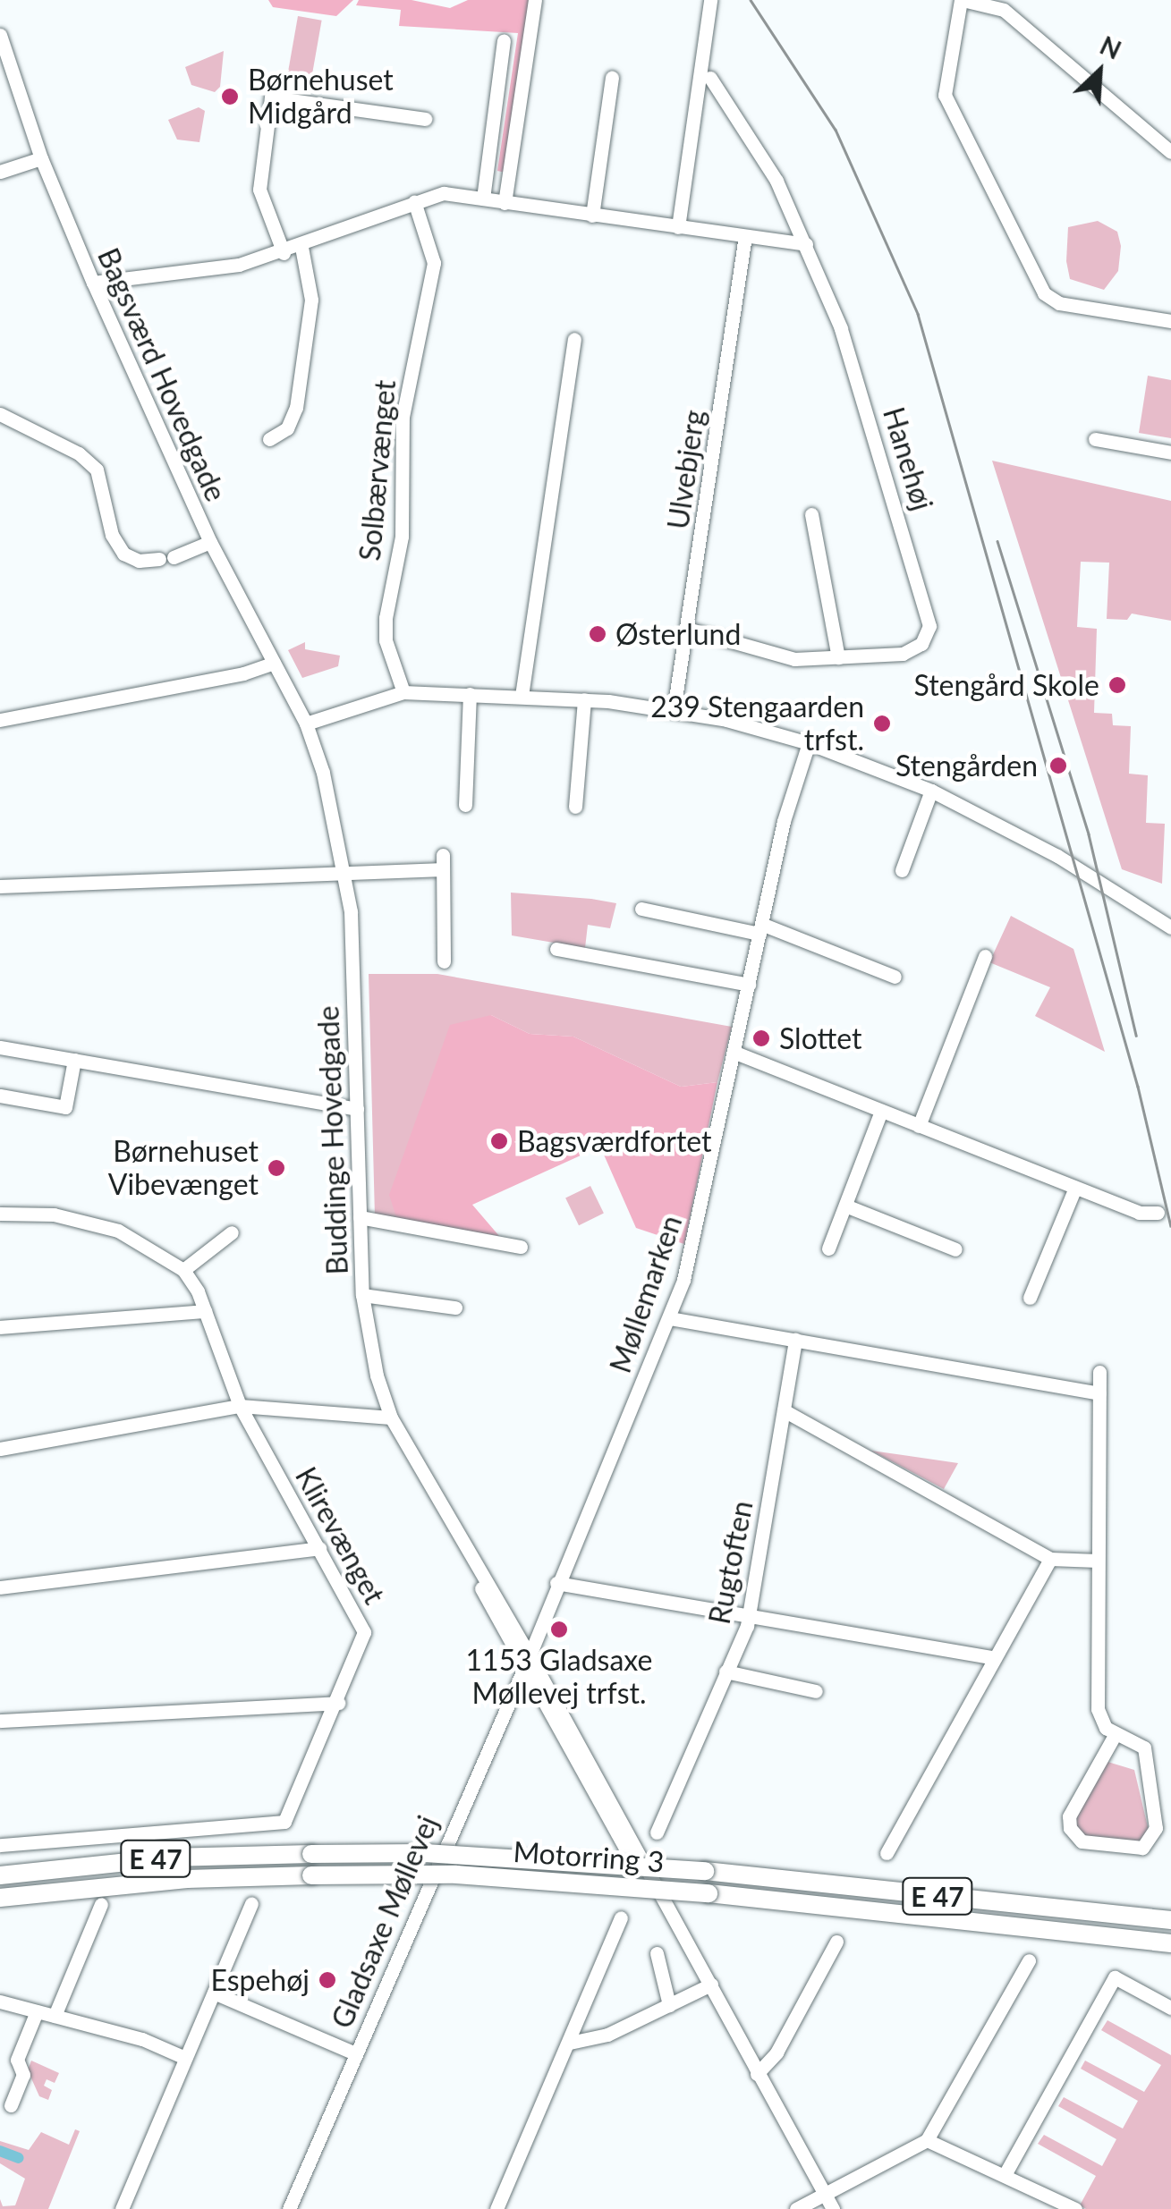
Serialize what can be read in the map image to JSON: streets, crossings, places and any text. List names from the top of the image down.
{
  "streets": {
    "highway": ["Motorring 3", "E 47"],
    "street": [
      "Bagsværd Hovedgade",
      "Hanehøj",
      "Ulvebjerg",
      "Solbærvænget",
      "Buddinge Hovedgade",
      "Møllemarken",
      "Klirevænget",
      "Rugtoften",
      "Gladsaxe Møllevej"
    ]
  },
  "crossings": [
    ["Bagsværd Hovedgade", "Buddinge Hovedgade"],
    ["Hanehøj", "Ulvebjerg"],
    ["Buddinge Hovedgade", "Møllemarken"],
    ["Buddinge Hovedgade", "Gladsaxe Møllevej"],
    ["Møllemarken", "Gladsaxe Møllevej"]
  ],
  "places": [
    "Børnehuset Midgård",
    "Østerlund",
    "Stengård Skole",
    "239 Stengaarden trfst.",
    "Stengården",
    "Slottet",
    "Bagsværdfortet",
    "Børnehuset Vibevænget",
    "1153 Gladsaxe Møllevej trfst.",
    "Espehøj"
  ],
  "north": "top right"
}
